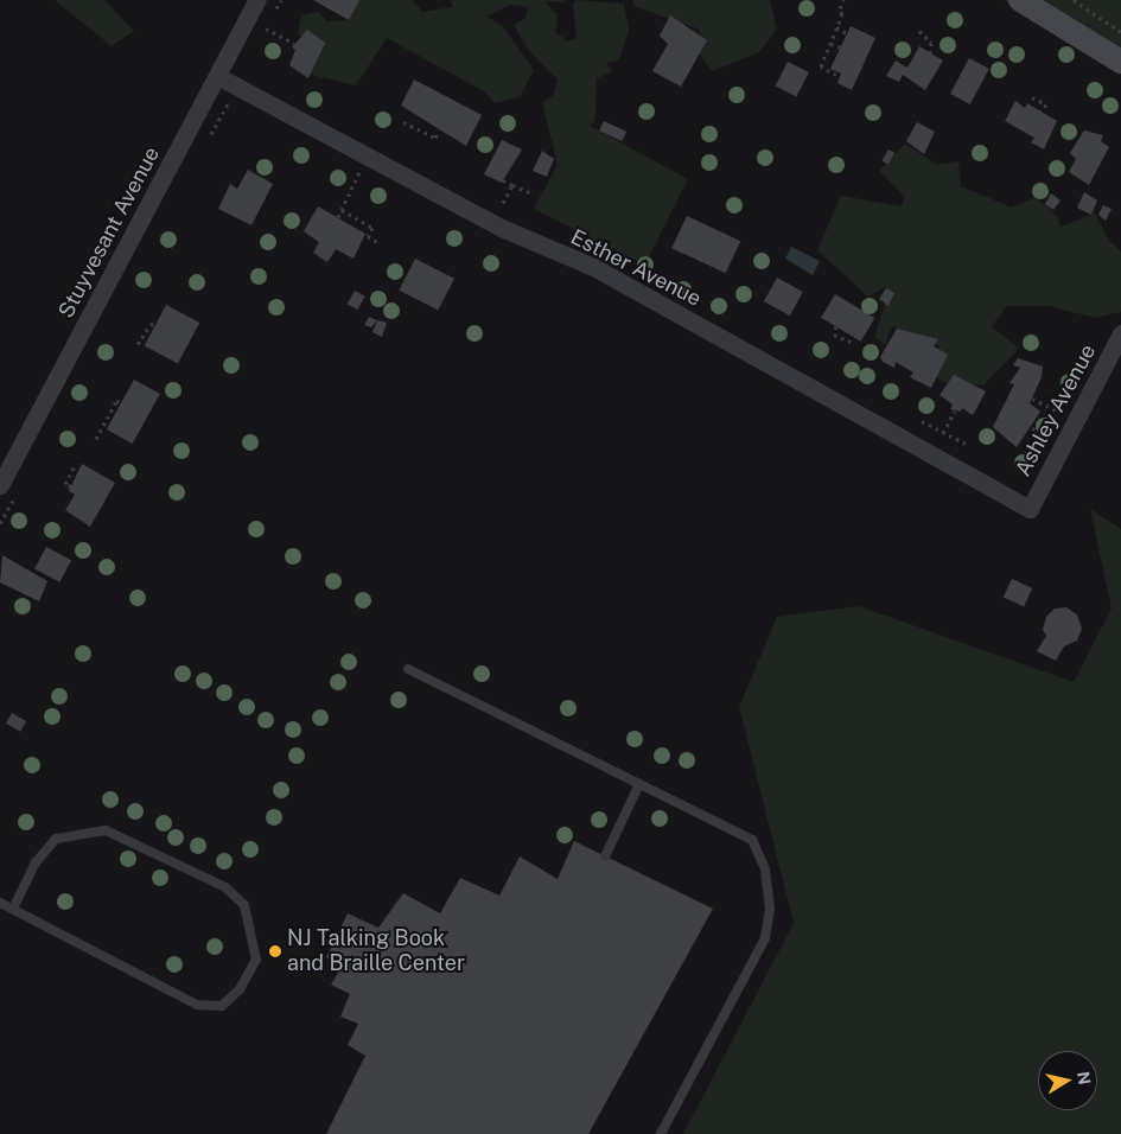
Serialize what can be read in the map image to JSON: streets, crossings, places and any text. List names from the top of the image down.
{
  "streets": {
    "street": ["Stuyvesant Avenue", "Esther Avenue", "Ashley Avenue"]
  },
  "crossings": [
    ["Stuyvesant Avenue", "Esther Avenue"],
    ["Esther Avenue", "Ashley Avenue"]
  ],
  "places": ["NJ Talking Book and Braille Center"],
  "north": "right"
}
